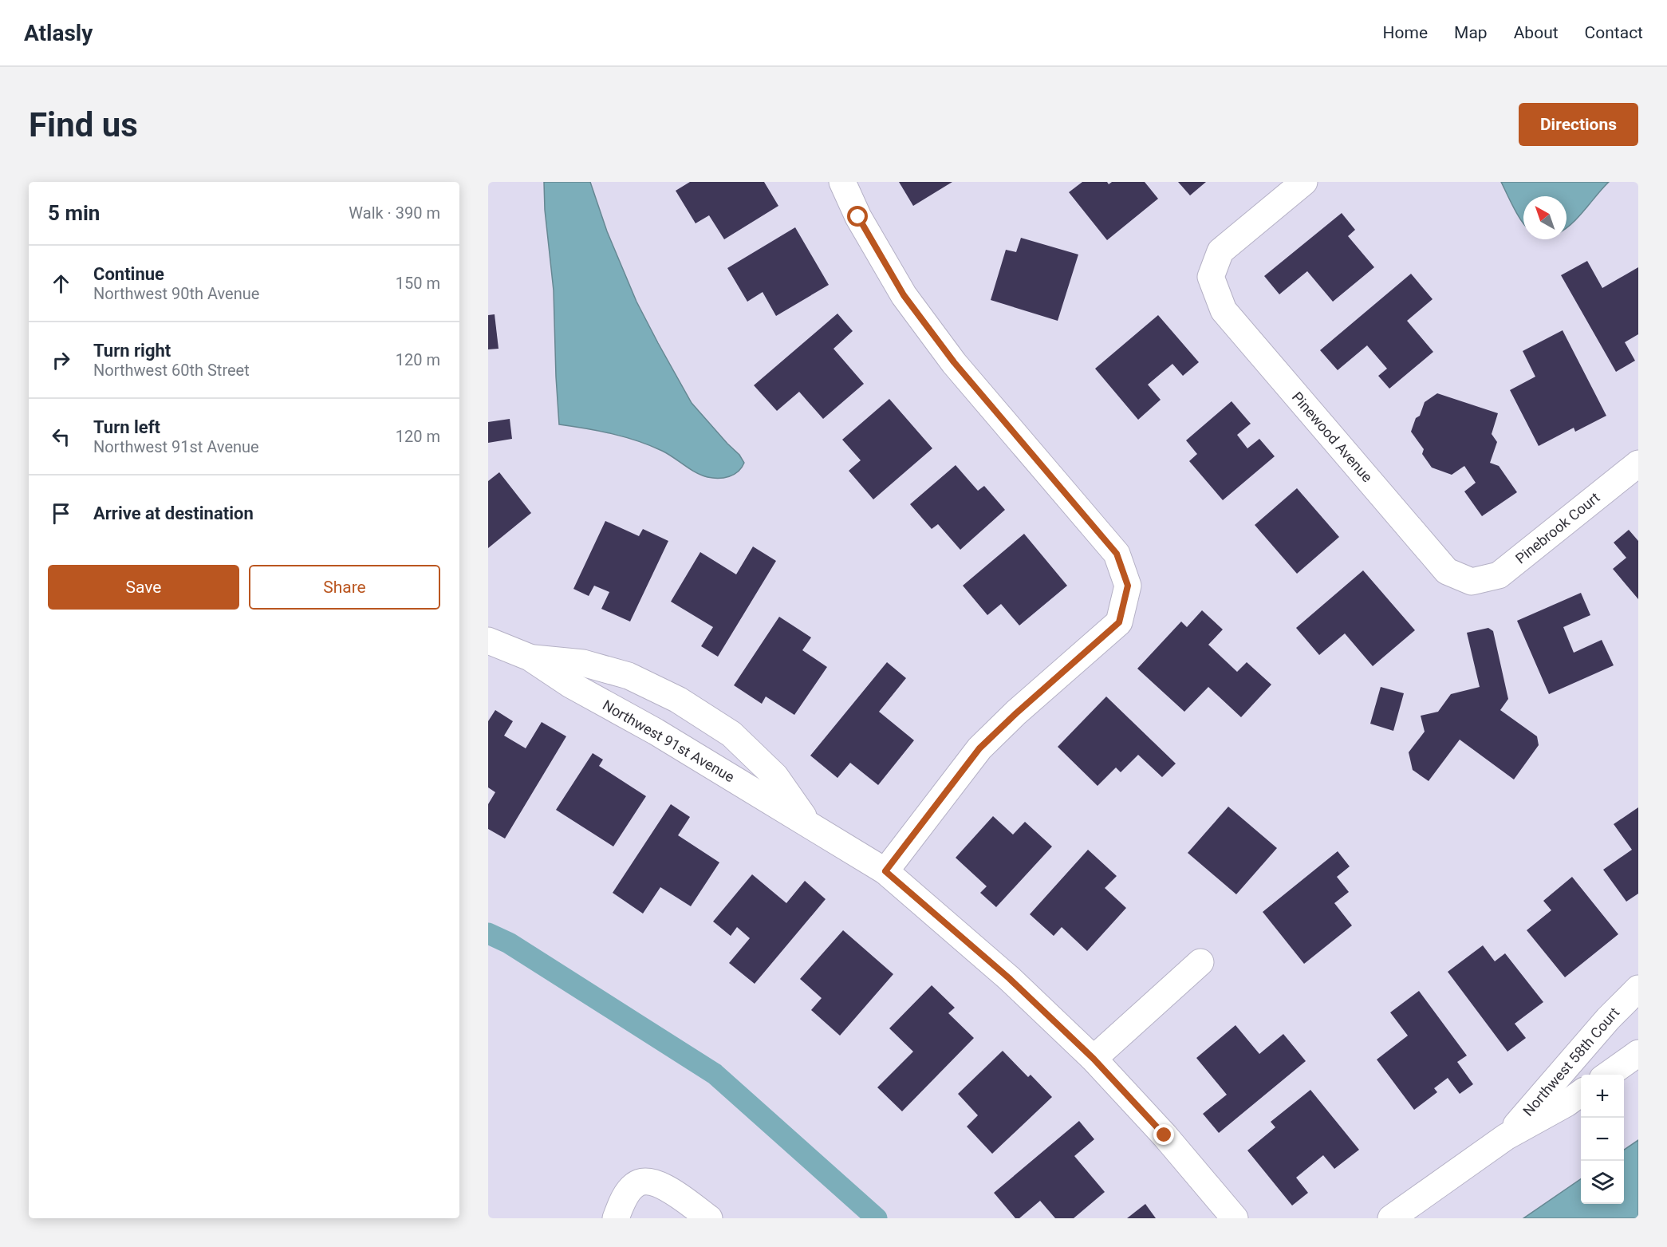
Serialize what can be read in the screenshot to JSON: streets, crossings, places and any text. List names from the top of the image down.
{
  "streets": {
    "street": [
      "Pinewood Avenue",
      "Pinebrook Court",
      "Northwest 91st Avenue",
      "Northwest 58th Court"
    ]
  },
  "crossings": [
    ["Pinewood Avenue", "Pinebrook Court"]
  ],
  "north": "top left",
  "page": {
    "header": "Atlasly",
    "nav": [
      "Home",
      "Map",
      "About",
      "Contact"
    ],
    "buttons": [
      "Directions",
      ["Save", "Share"]
    ],
    "title": "Find us",
    "heading": ["5 min", "Walk · 390 m"],
    "list": [
      ["Continue", "Northwest 90th Avenue", "150 m"],
      ["Turn right", "Northwest 60th Street", "120 m"],
      ["Turn left", "Northwest 91st Avenue", "120 m"],
      "Arrive at destination"
    ],
    "map_buttons": ["+", "−"]
  }
}
